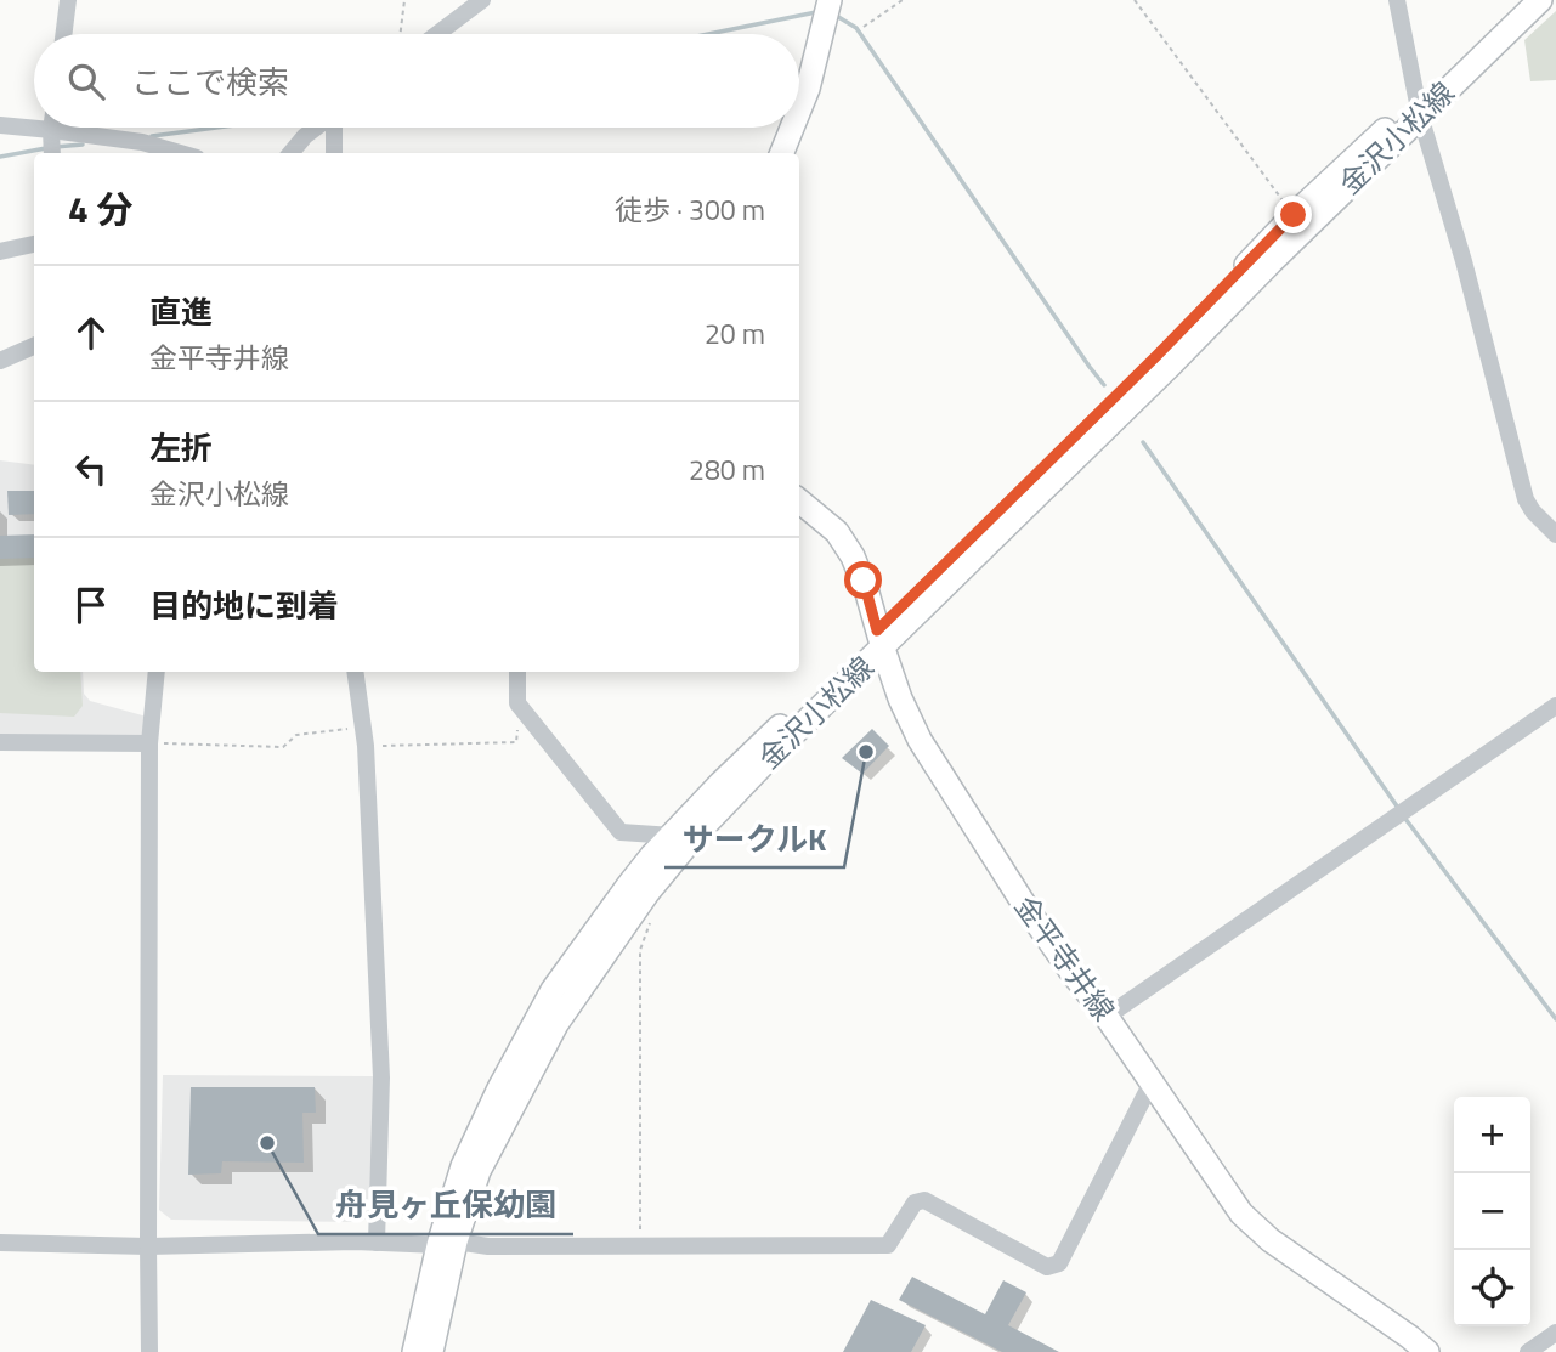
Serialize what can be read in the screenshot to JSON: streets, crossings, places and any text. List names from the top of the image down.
{
  "streets": {
    "main road": ["金沢小松線", "金平寺井線"]
  },
  "crossings": [
    ["金沢小松線", "金平寺井線"]
  ],
  "places": ["サークルK", "舟見ヶ丘保幼園"],
  "page": {
    "search": "ここで検索",
    "heading": ["4 分", "徒歩 · 300 m"],
    "list": [
      ["直進", "金平寺井線", "20 m"],
      ["左折", "金沢小松線", "280 m"],
      "目的地に到着"
    ],
    "map_buttons": ["+", "−"]
  }
}
